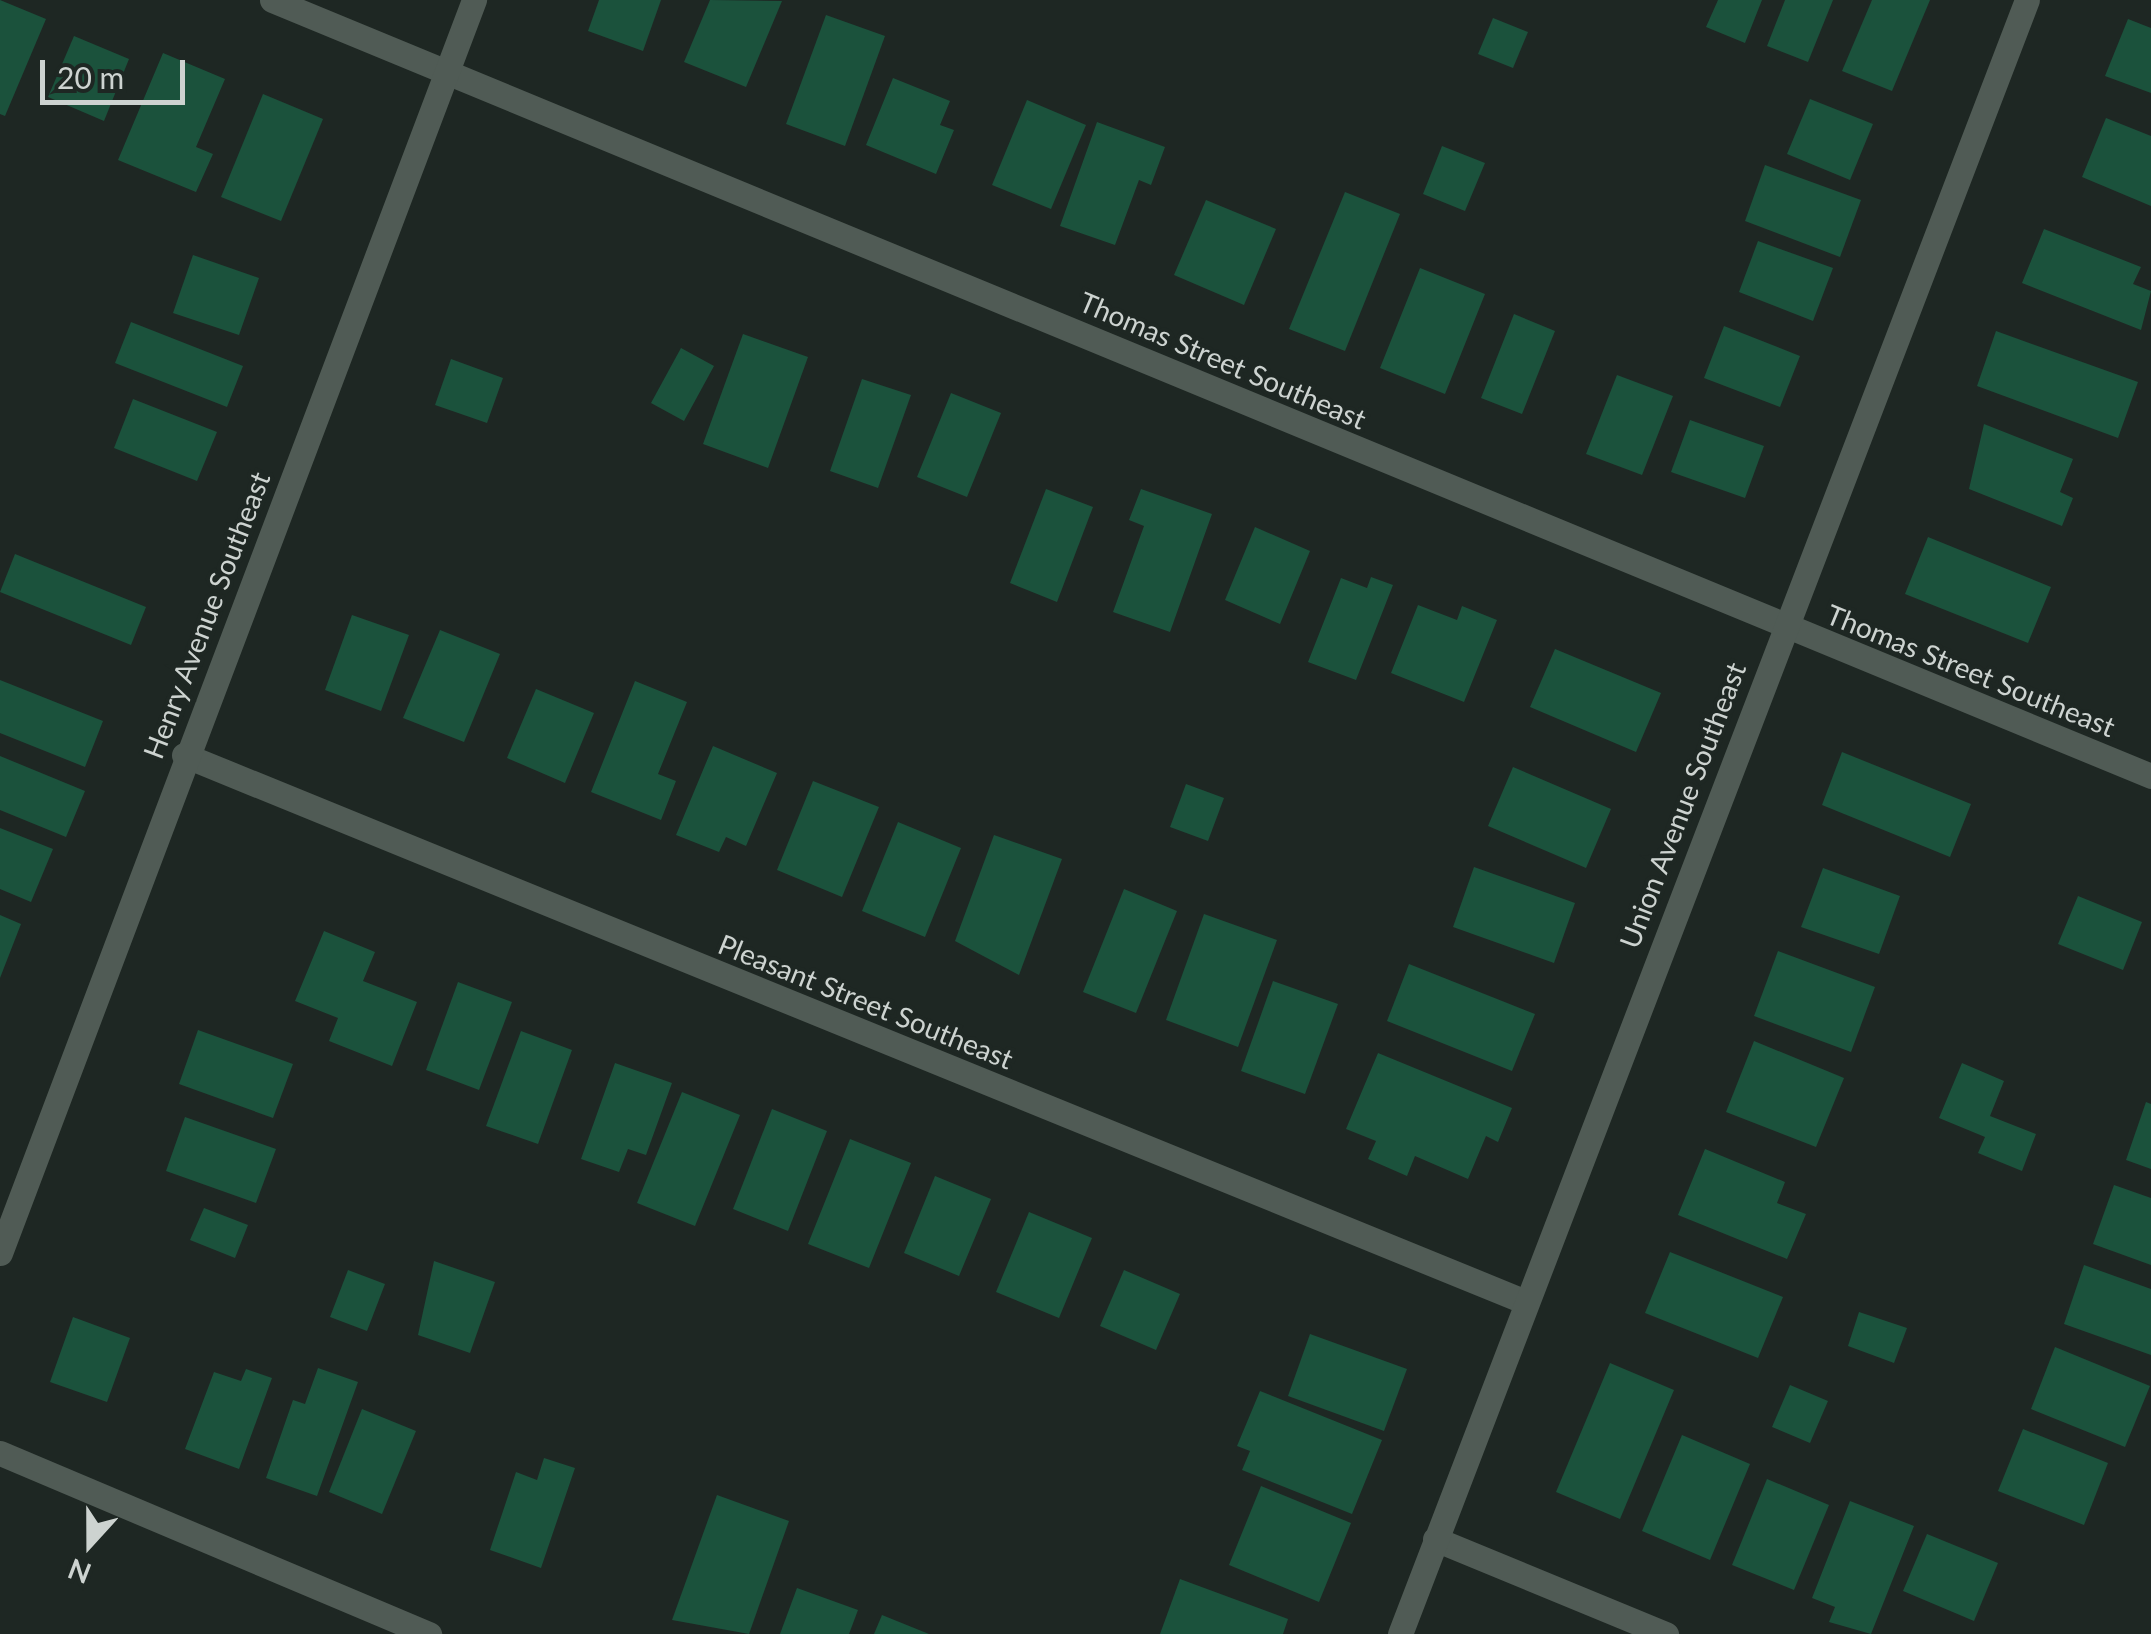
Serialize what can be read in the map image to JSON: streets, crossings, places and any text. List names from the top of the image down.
{
  "streets": {
    "street": [
      "Thomas Street Southeast",
      "Henry Avenue Southeast",
      "Union Avenue Southeast",
      "Pleasant Street Southeast"
    ]
  },
  "crossings": [
    ["Thomas Street Southeast", "Henry Avenue Southeast"],
    ["Thomas Street Southeast", "Union Avenue Southeast"],
    ["Henry Avenue Southeast", "Pleasant Street Southeast"],
    ["Union Avenue Southeast", "Pleasant Street Southeast"]
  ],
  "scale_bar": "20 m",
  "north": "bottom"
}
